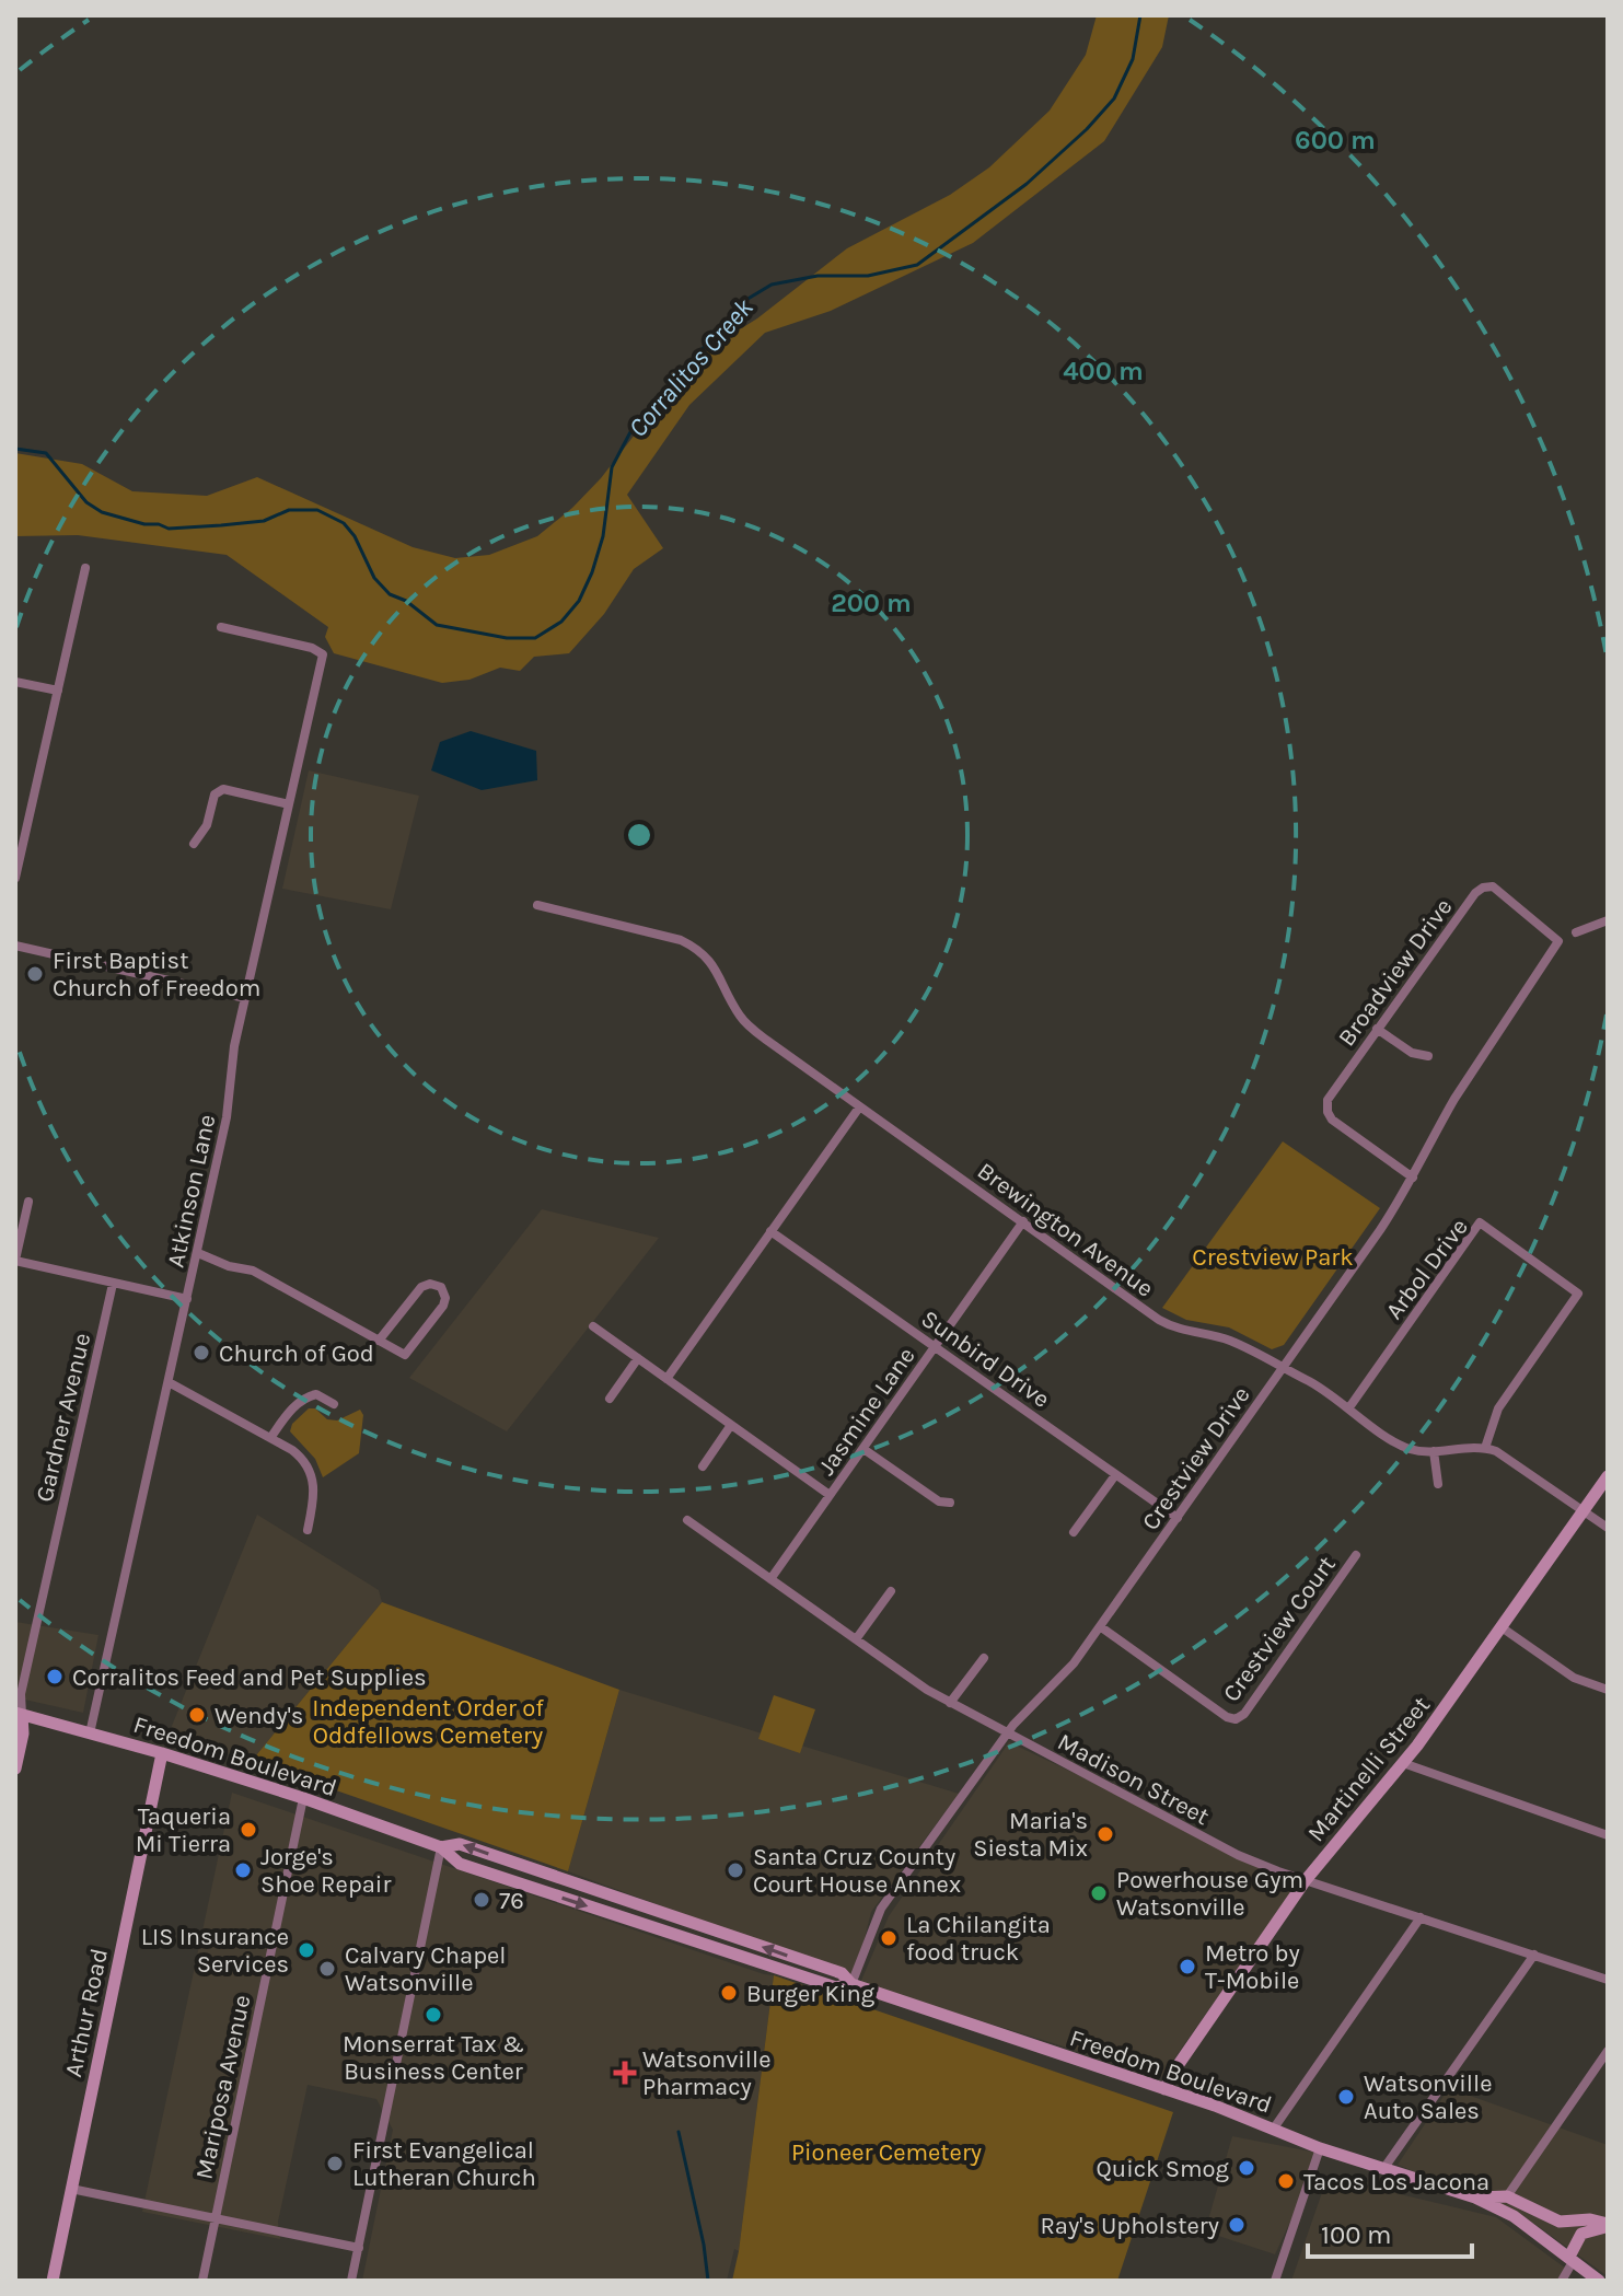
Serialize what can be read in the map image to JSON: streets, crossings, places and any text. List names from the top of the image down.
{
  "streets": {
    "main road": ["Freedom Boulevard", "Martinelli Street", "Arthur Road"],
    "street": [
      "Broadview Drive",
      "Atkinson Lane",
      "Brewington Avenue",
      "Arbol Drive",
      "Sunbird Drive",
      "Jasmine Lane",
      "Gardner Avenue",
      "Crestview Drive",
      "Crestview Court",
      "Madison Street",
      "Mariposa Avenue"
    ]
  },
  "crossings": [
    ["Broadview Drive", "Crestview Drive"],
    ["Atkinson Lane", "Freedom Boulevard"],
    ["Brewington Avenue", "Arbol Drive"],
    ["Brewington Avenue", "Jasmine Lane"],
    ["Brewington Avenue", "Crestview Drive"],
    ["Brewington Avenue", "Martinelli Street"],
    ["Sunbird Drive", "Jasmine Lane"],
    ["Sunbird Drive", "Crestview Drive"],
    ["Jasmine Lane", "Madison Street"],
    ["Gardner Avenue", "Freedom Boulevard"],
    ["Crestview Drive", "Crestview Court"],
    ["Crestview Drive", "Freedom Boulevard"],
    ["Crestview Drive", "Madison Street"],
    ["Freedom Boulevard", "Martinelli Street"],
    ["Freedom Boulevard", "Arthur Road"],
    ["Freedom Boulevard", "Mariposa Avenue"],
    ["Martinelli Street", "Madison Street"]
  ],
  "water": ["Corralitos Creek"],
  "parks": ["Crestview Park", "Independent Order of Oddfellows Cemetery", "Pioneer Cemetery"],
  "places": {
    "other": [
      "First Baptist Church of Freedom",
      "Church of God",
      "Corralitos Feed and Pet Supplies",
      "Wendy's",
      "Taqueria Mi Tierra",
      "Maria's Siesta Mix",
      "Jorge's Shoe Repair",
      "Santa Cruz County Court House Annex",
      "Powerhouse Gym Watsonville",
      "76",
      "La Chilangita food truck",
      "LIS Insurance Services",
      "Metro by T-Mobile",
      "Calvary Chapel Watsonville",
      "Burger King",
      "Monserrat Tax & Business Center",
      "Watsonville Auto Sales",
      "First Evangelical Lutheran Church",
      "Quick Smog",
      "Tacos Los Jacona",
      "Ray's Upholstery"
    ],
    "health": ["Watsonville Pharmacy"]
  },
  "scale_bar": "100 m",
  "rings": ["600 m", "400 m", "200 m"]
}
